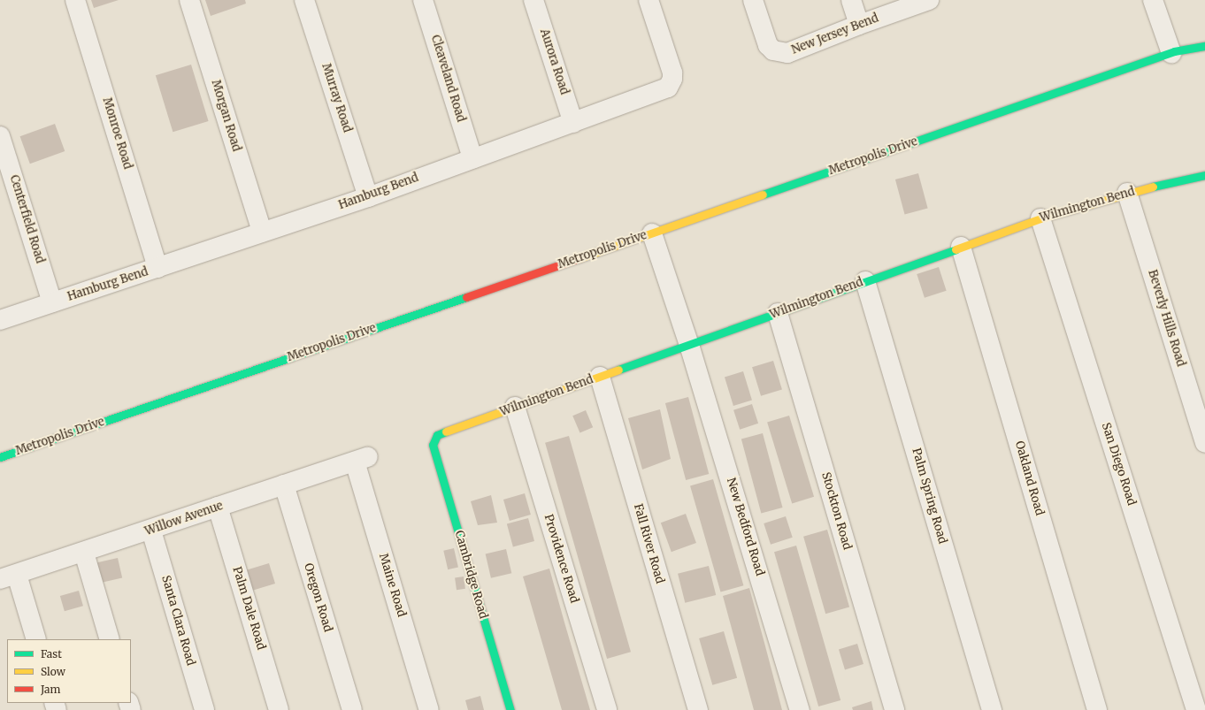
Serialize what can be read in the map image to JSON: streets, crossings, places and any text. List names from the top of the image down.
{
  "streets": {
    "street": [
      "New Jersey Bend",
      "Aurora Road",
      "Cleaveland Road",
      "Murray Road",
      "Morgan Road",
      "Monroe Road",
      "Metropolis Drive",
      "Hamburg Bend",
      "Wilmington Bend",
      "Centerfield Road",
      "Beverly Hills Road",
      "San Diego Road",
      "Oakland Road",
      "Palm Spring Road",
      "Stockton Road",
      "Willow Avenue",
      "New Bedford Road",
      "Fall River Road",
      "Providence Road",
      "Cambridge Road",
      "Maine Road",
      "Oregon Road",
      "Palm Dale Road",
      "Santa Clara Road"
    ]
  },
  "crossings": [
    ["Aurora Road", "Hamburg Bend"],
    ["Cleaveland Road", "Hamburg Bend"],
    ["Murray Road", "Hamburg Bend"],
    ["Morgan Road", "Hamburg Bend"],
    ["Monroe Road", "Hamburg Bend"],
    ["Metropolis Drive", "New Bedford Road"],
    ["Hamburg Bend", "Centerfield Road"],
    ["Wilmington Bend", "Beverly Hills Road"],
    ["Wilmington Bend", "San Diego Road"],
    ["Wilmington Bend", "Oakland Road"],
    ["Wilmington Bend", "Palm Spring Road"],
    ["Wilmington Bend", "Stockton Road"],
    ["Wilmington Bend", "New Bedford Road"],
    ["Wilmington Bend", "Fall River Road"],
    ["Wilmington Bend", "Providence Road"],
    ["Wilmington Bend", "Cambridge Road"],
    ["Willow Avenue", "Maine Road"],
    ["Willow Avenue", "Oregon Road"],
    ["Willow Avenue", "Palm Dale Road"],
    ["Willow Avenue", "Santa Clara Road"]
  ],
  "legend": ["Fast", "Slow", "Jam"]
}
